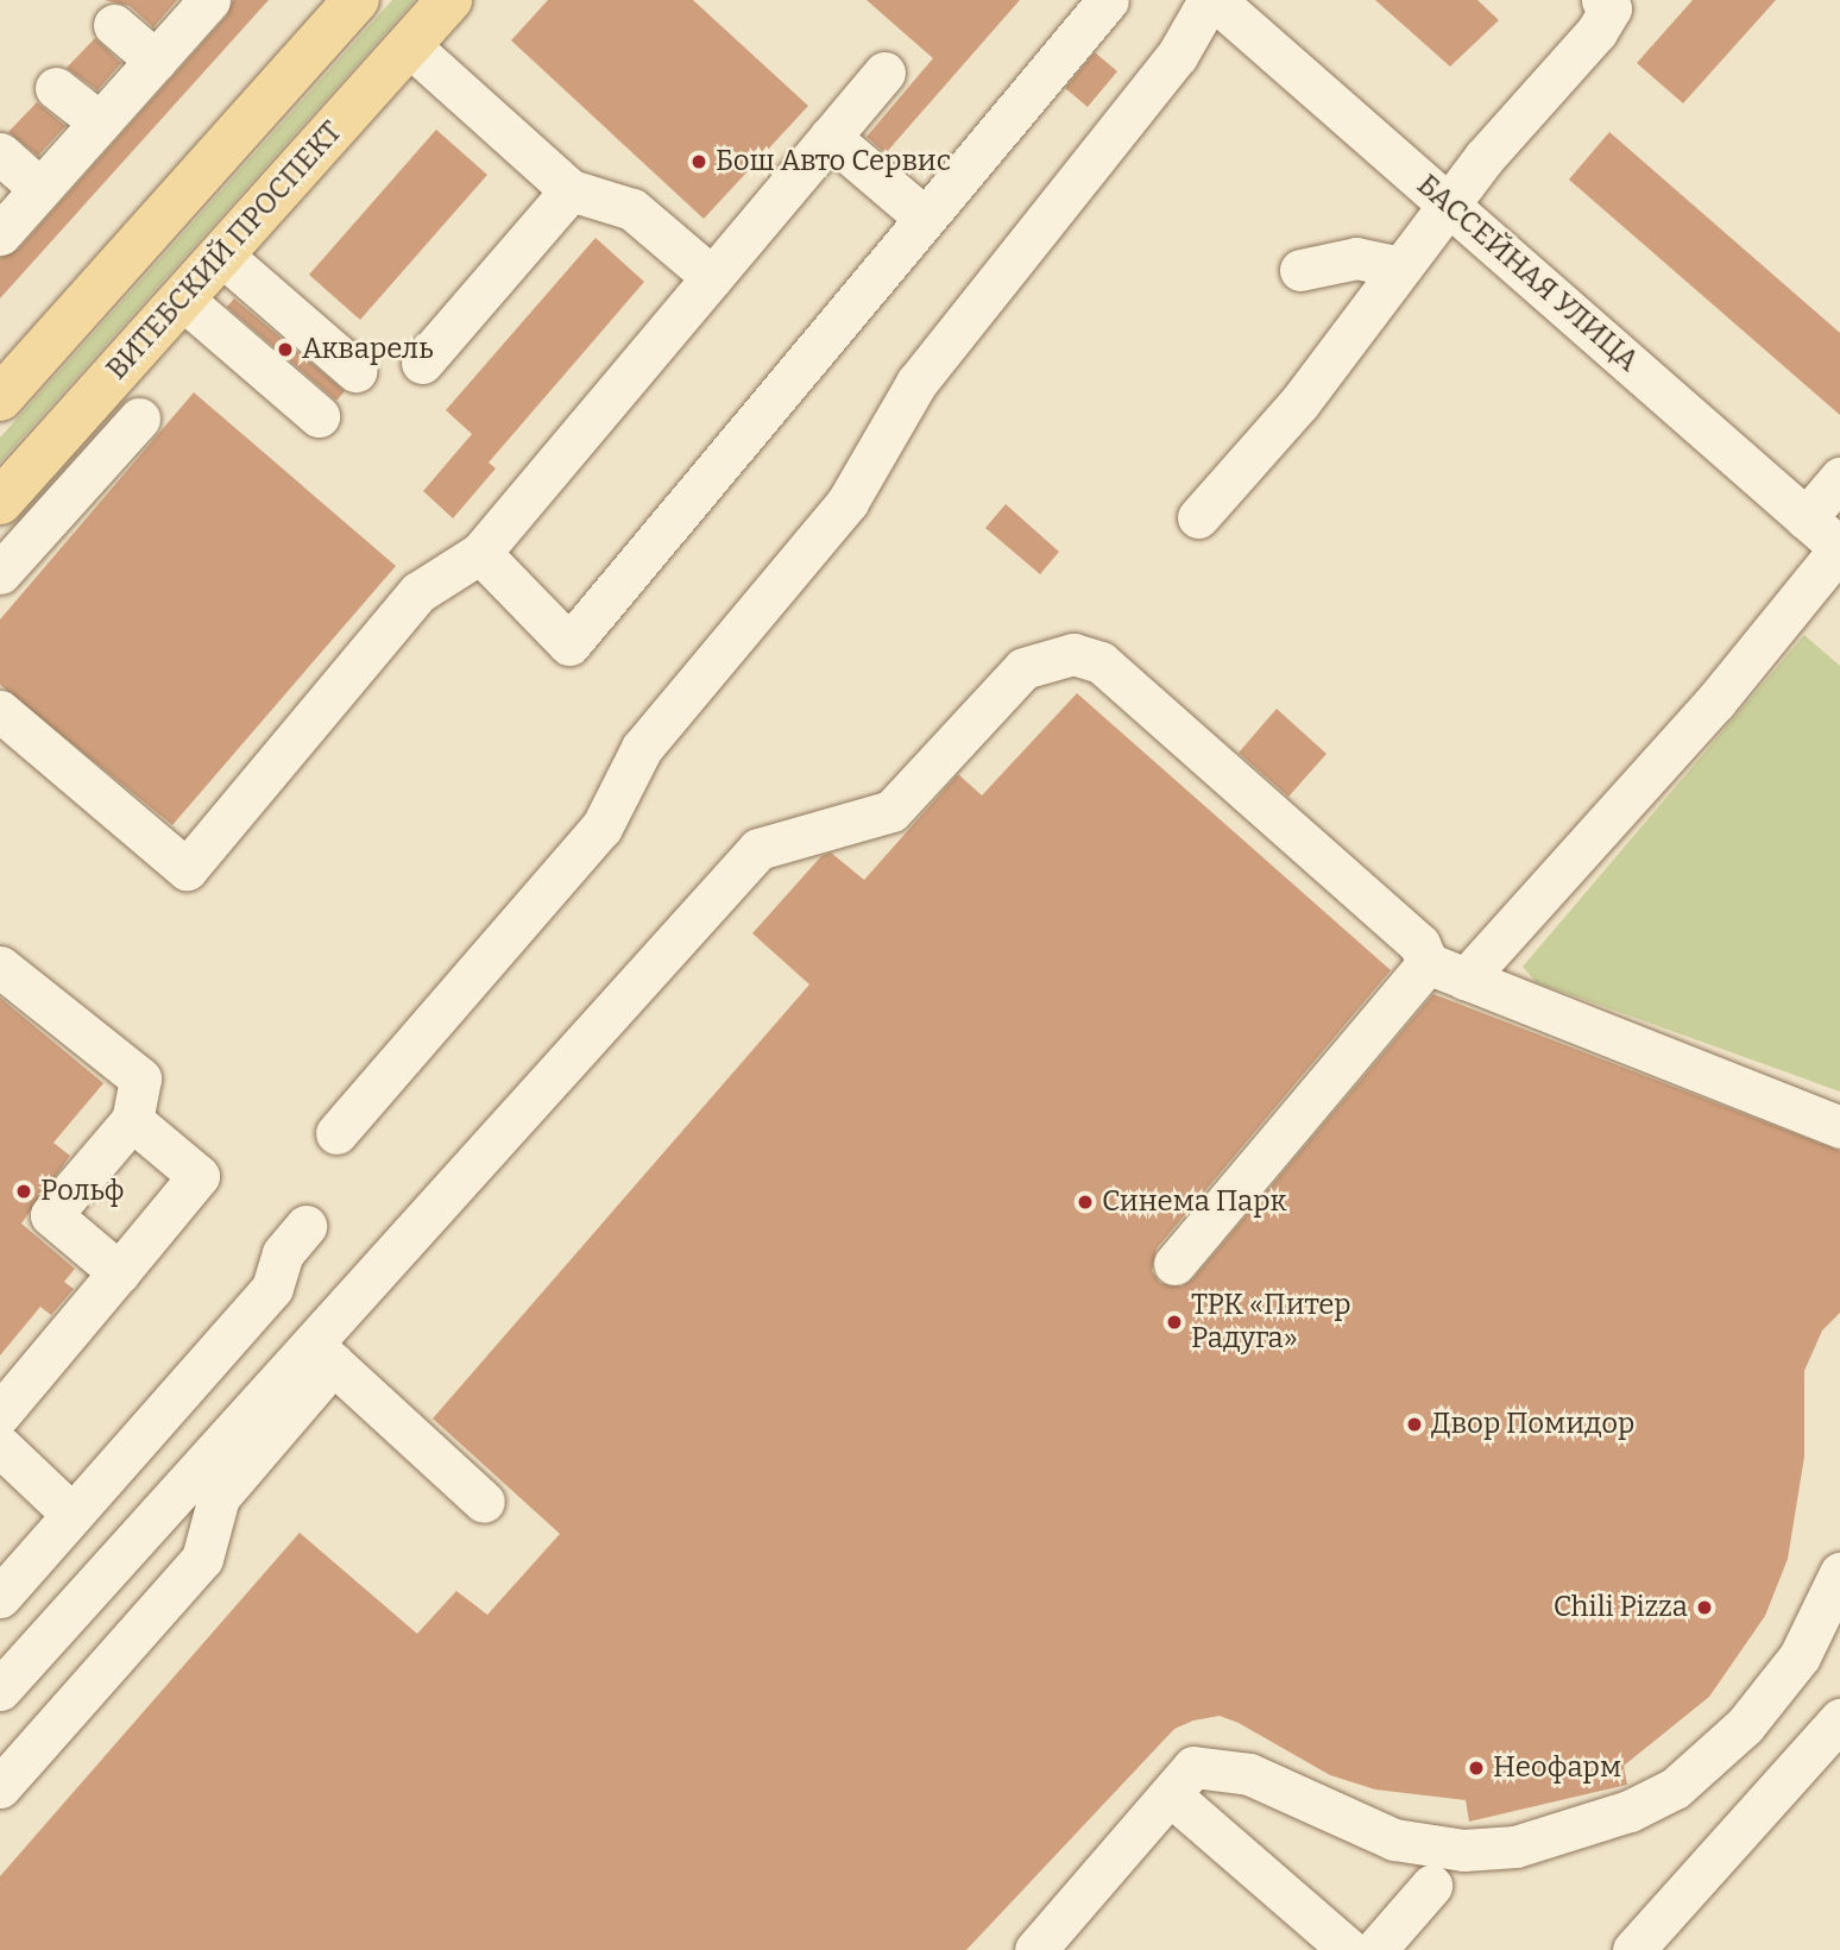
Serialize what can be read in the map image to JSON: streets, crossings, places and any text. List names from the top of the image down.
{
  "streets": {
    "main road": ["ВИТЕБСКИЙ ПРОСПЕКТ"],
    "street": ["БАССЕЙНАЯ УЛИЦА"]
  },
  "places": [
    "Бош Авто Сервис",
    "Акварель",
    "Рольф",
    "Синема Парк",
    "ТРК «Питер Радуга»",
    "Двор Помидор",
    "Chili Pizza",
    "Неофарм"
  ]
}
